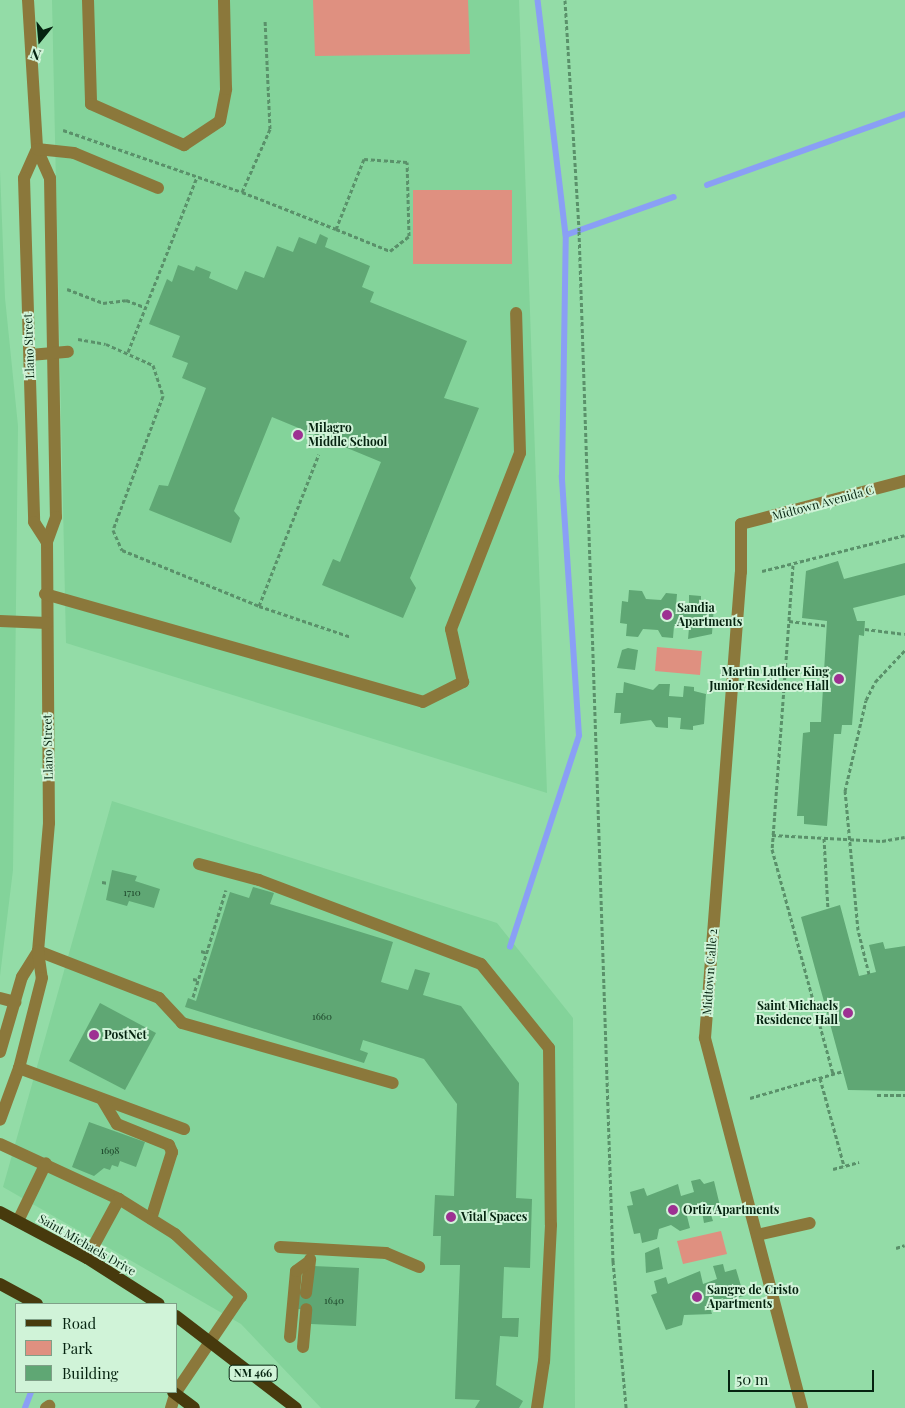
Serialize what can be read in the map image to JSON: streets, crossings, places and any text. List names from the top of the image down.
{
  "streets": {
    "main road": ["Saint Michaels Drive", "NM 466"],
    "street": ["Llano Street", "Midtown Avenida C", "Midtown Calle 2"]
  },
  "crossings": [
    ["Midtown Avenida C", "Midtown Calle 2"]
  ],
  "places": [
    "Milagro Middle School",
    "Sandia Apartments",
    "Martin Luther King Junior Residence Hall",
    "Saint Michaels Residence Hall",
    "PostNet",
    "Ortiz Apartments",
    "Vital Spaces",
    "Sangre de Cristo Apartments"
  ],
  "house_numbers": [
    "1710",
    "1660",
    "1698",
    "1640"
  ],
  "legend": ["Road", "Park", "Building"],
  "scale_bar": "50 m",
  "north": "bottom"
}
